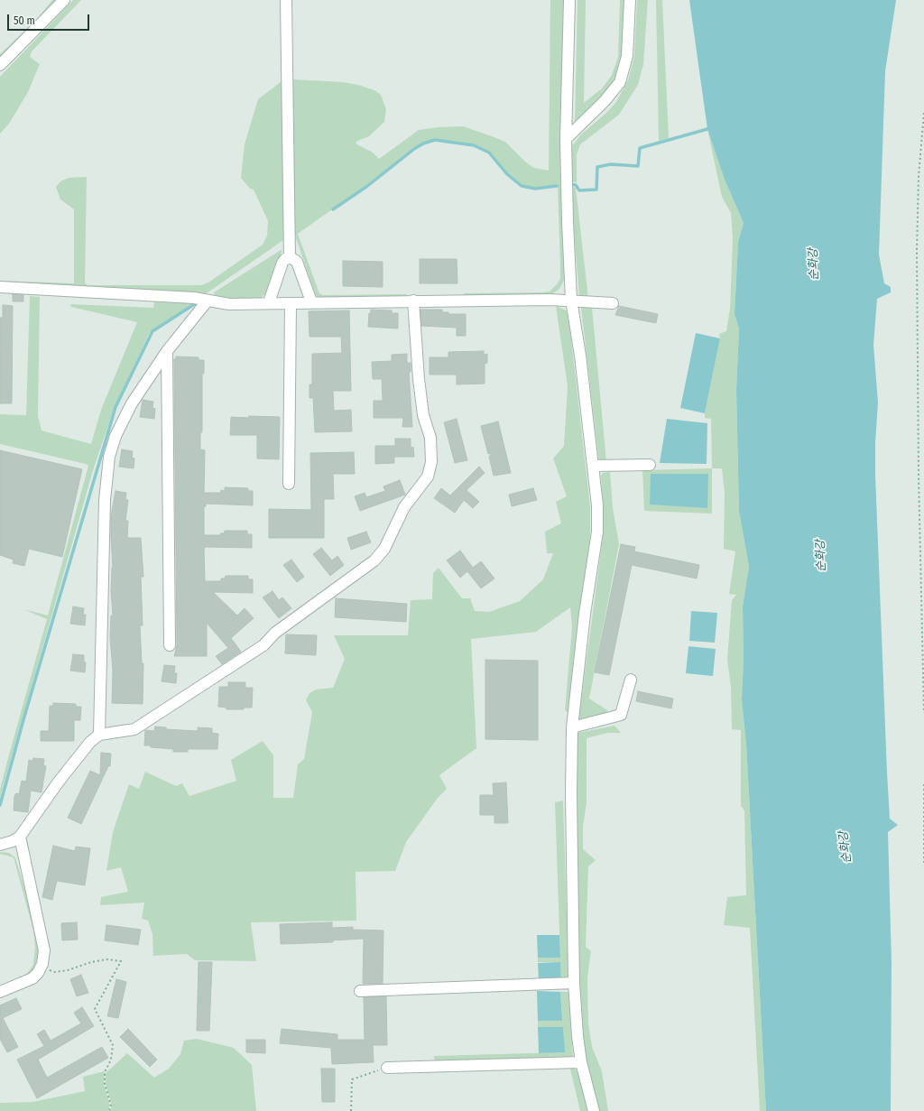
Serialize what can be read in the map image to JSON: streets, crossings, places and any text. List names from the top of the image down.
{
  "water": ["순화강"],
  "scale_bar": "50 m"
}
